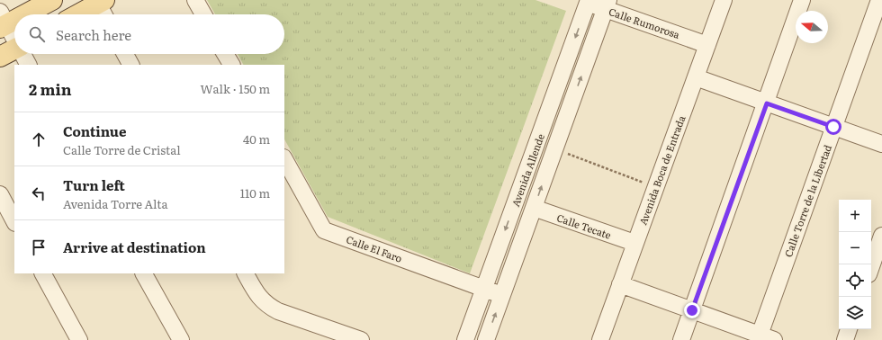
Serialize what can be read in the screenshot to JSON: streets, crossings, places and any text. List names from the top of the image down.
{
  "streets": {
    "street": [
      "Calle Rumorosa",
      "Avenida Allende",
      "Avenida Boca de Entrada",
      "Calle Torre de la Libertad",
      "Calle Tecate",
      "Calle El Faro"
    ]
  },
  "crossings": [
    ["Calle Rumorosa", "Avenida Allende"],
    ["Calle Rumorosa", "Avenida Boca de Entrada"],
    ["Avenida Allende", "Calle Tecate"],
    ["Avenida Allende", "Calle El Faro"],
    ["Avenida Boca de Entrada", "Calle Tecate"]
  ],
  "north": "left",
  "page": {
    "search": "Search here",
    "heading": ["2 min", "Walk · 150 m"],
    "list": [
      ["Continue", "Calle Torre de Cristal", "40 m"],
      ["Turn left", "Avenida Torre Alta", "110 m"],
      "Arrive at destination"
    ],
    "map_buttons": ["+", "−"]
  }
}
